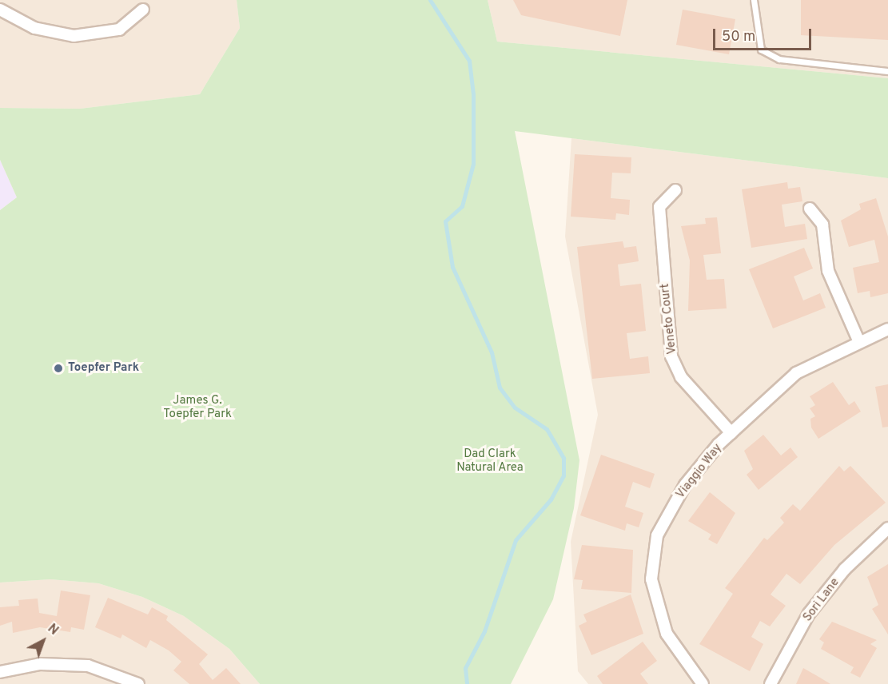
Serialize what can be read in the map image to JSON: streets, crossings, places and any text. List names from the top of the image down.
{
  "streets": {
    "street": ["Veneto Court", "Viaggio Way", "Sori Lane"]
  },
  "crossings": [
    ["Veneto Court", "Viaggio Way"]
  ],
  "parks": ["James G. Toepfer Park", "Dad Clark Natural Area"],
  "places": ["Toepfer Park"],
  "scale_bar": "50 m",
  "north": "top right"
}
